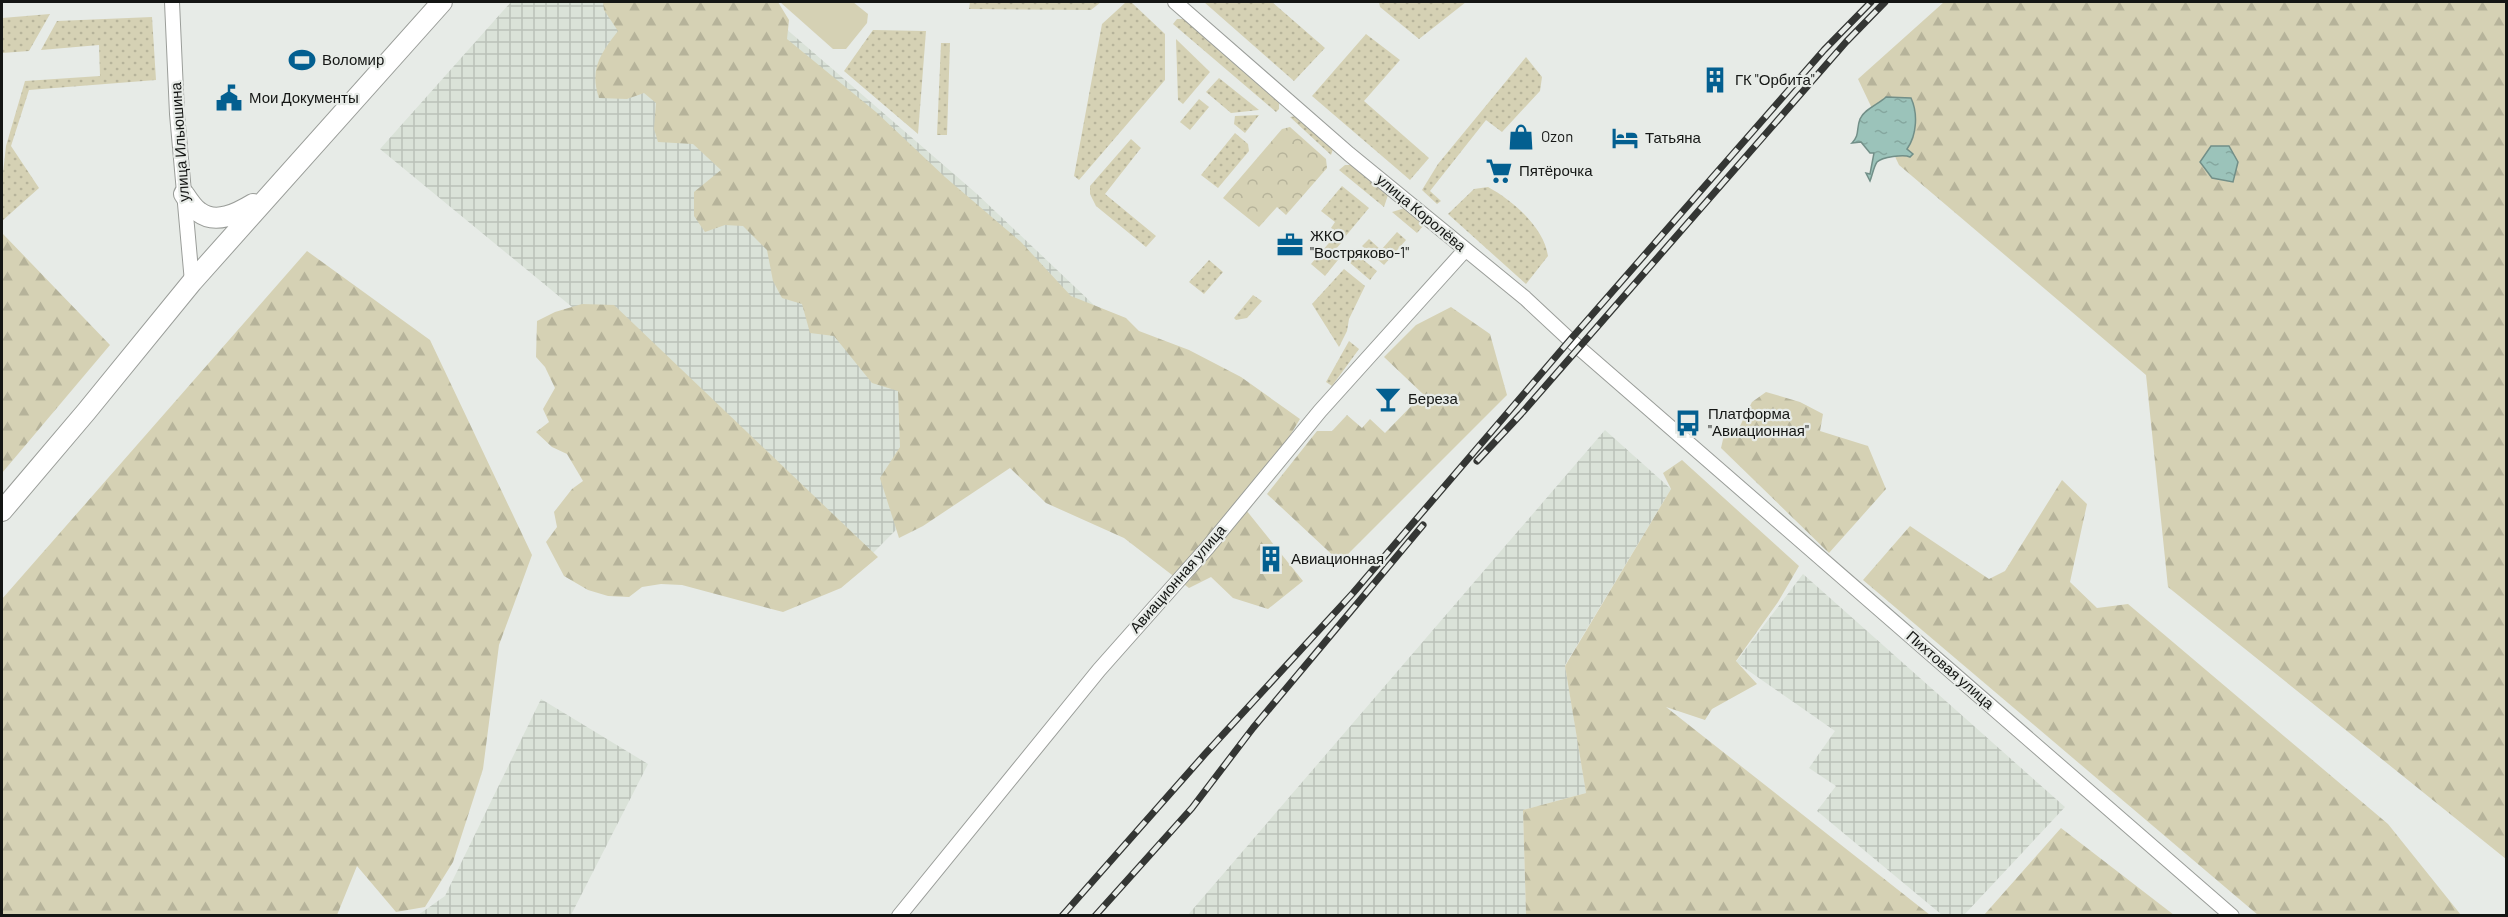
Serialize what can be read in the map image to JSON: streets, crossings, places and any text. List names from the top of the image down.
{
  "streets": {
    "street": [
      "улица Ильюшина",
      "улица Королёва",
      "Авиационная улица",
      "Пихтовая улица"
    ]
  },
  "crossings": [
    ["улица Королёва", "Авиационная улица"],
    ["улица Королёва", "Пихтовая улица"]
  ],
  "places": {
    "sports": ["Воломир"],
    "building": ["ГК \"Орбита\"", "Авиационная"],
    "public building": ["Мои Документы"],
    "shop": ["Ozon"],
    "hotel": ["Татьяна"],
    "supermarket": ["Пятёрочка"],
    "office": ["ЖКО \"Востряково-1\""],
    "bar": ["Береза"],
    "bus stop": ["Платформа \"Авиационная\""]
  }
}
